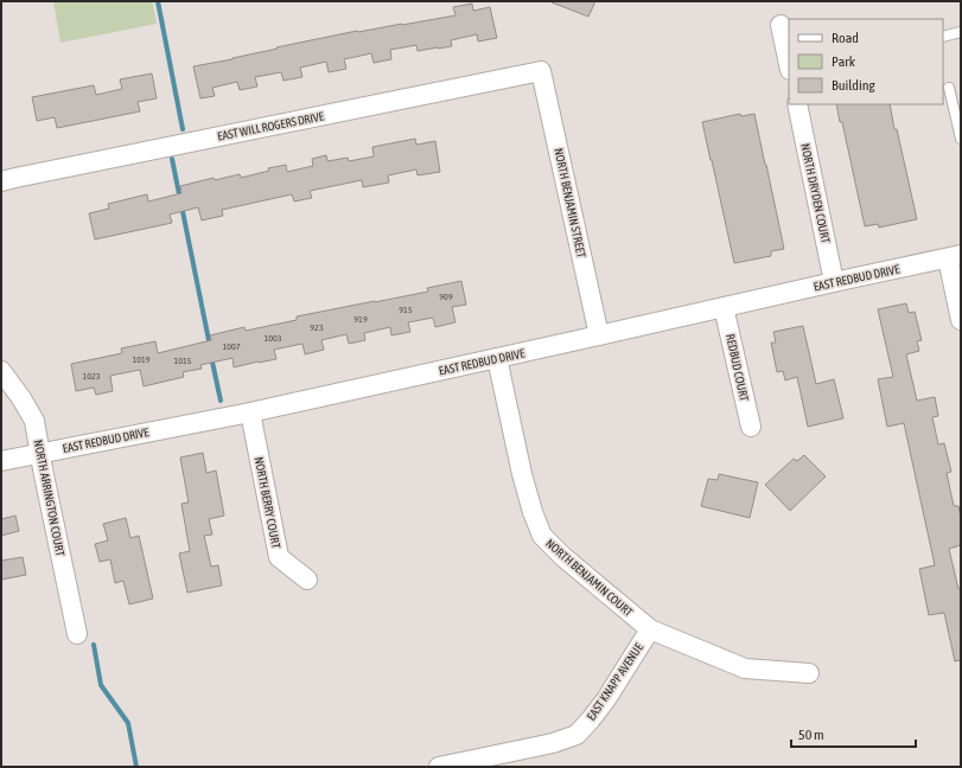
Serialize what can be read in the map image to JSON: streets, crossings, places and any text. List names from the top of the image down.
{
  "streets": {
    "street": [
      "EAST WILL ROGERS DRIVE",
      "NORTH DRYDEN COURT",
      "NORTH BENJAMIN STREET",
      "EAST REDBUD DRIVE",
      "REDBUD COURT",
      "NORTH ARRINGTON COURT",
      "NORTH BERRY COURT",
      "NORTH BENJAMIN COURT",
      "EAST KNAPP AVENUE"
    ]
  },
  "crossings": [
    ["EAST WILL ROGERS DRIVE", "NORTH BENJAMIN STREET"],
    ["NORTH DRYDEN COURT", "EAST REDBUD DRIVE"],
    ["NORTH BENJAMIN STREET", "EAST REDBUD DRIVE"],
    ["EAST REDBUD DRIVE", "REDBUD COURT"],
    ["EAST REDBUD DRIVE", "NORTH ARRINGTON COURT"],
    ["EAST REDBUD DRIVE", "NORTH BERRY COURT"],
    ["EAST REDBUD DRIVE", "NORTH BENJAMIN COURT"],
    ["NORTH BENJAMIN COURT", "EAST KNAPP AVENUE"]
  ],
  "house_numbers": [
    "909",
    "915",
    "919",
    "923",
    "1003",
    "1007",
    "1019",
    "1015",
    "1023"
  ],
  "legend": ["Road", "Park", "Building"],
  "scale_bar": "50 m"
}
